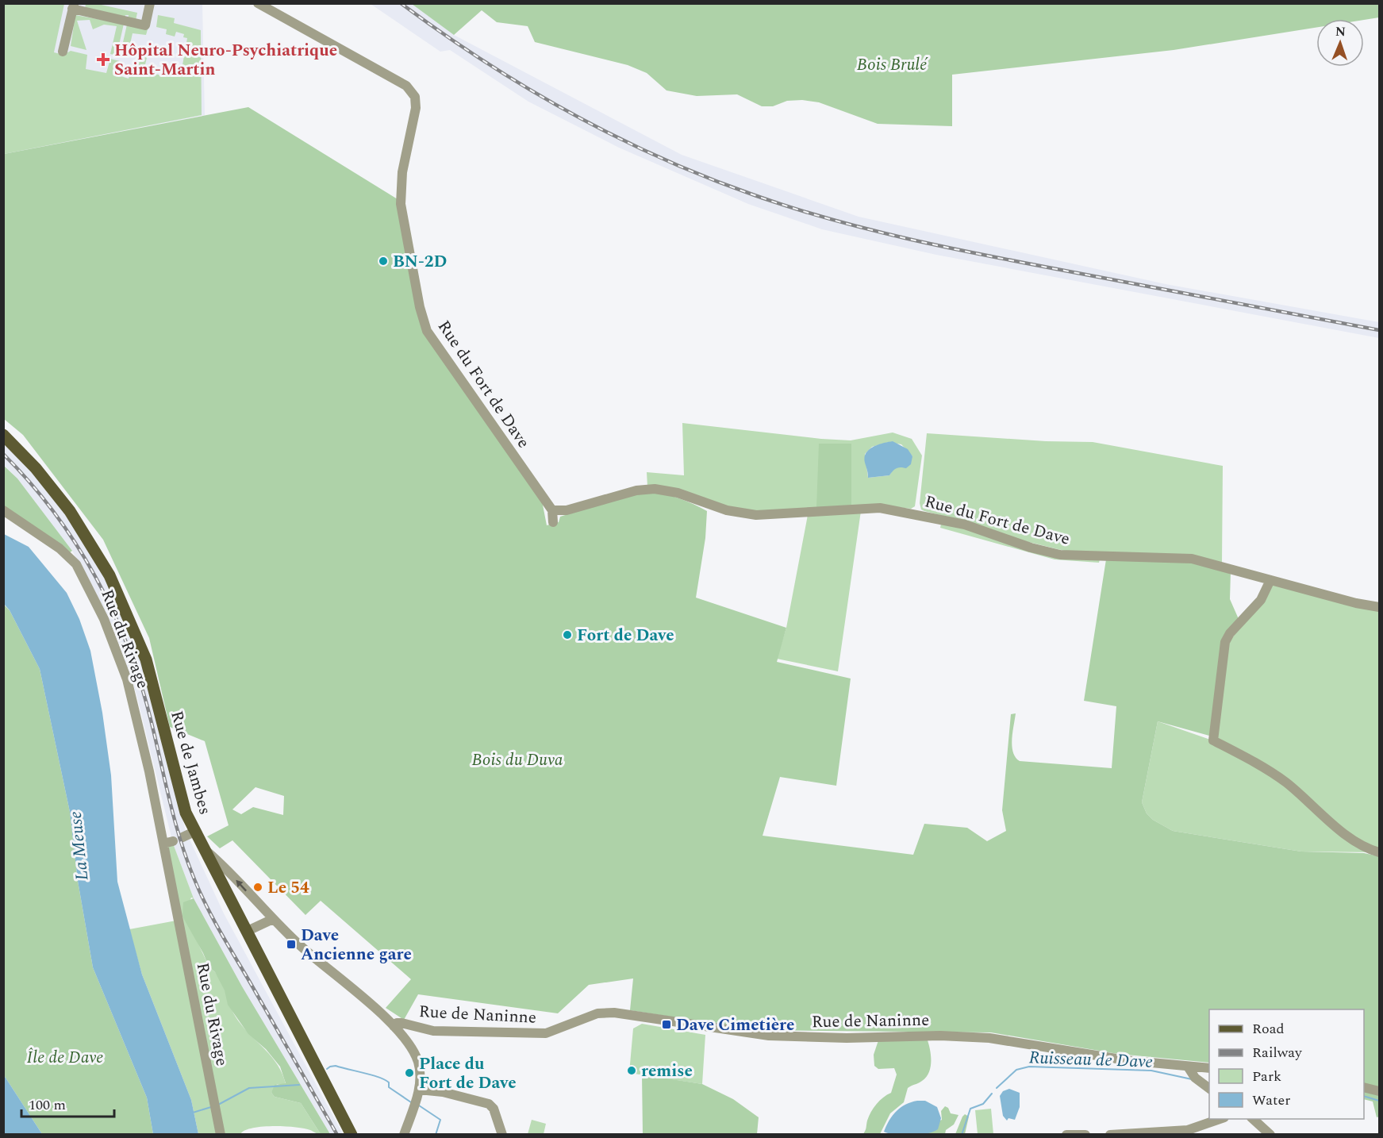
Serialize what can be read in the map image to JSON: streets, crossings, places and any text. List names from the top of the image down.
{
  "streets": {
    "main road": ["Rue de Jambes"],
    "street": ["Rue du Fort de Dave", "Rue du Rivage", "Rue de Naninne"]
  },
  "water": ["La Meuse", "Ruisseau de Dave"],
  "parks": ["Bois Brulé", "Bois du Duva", "Île de Dave"],
  "places": {
    "health": ["Hôpital Neuro-Psychiatrique Saint-Martin"],
    "other": [
      "BN-2D",
      "Fort de Dave",
      "Le 54",
      "remise",
      "Place du Fort de Dave"
    ],
    "transit": ["Dave Ancienne gare", "Dave Cimetière"]
  },
  "legend": [
    "Road",
    "Railway",
    "Park",
    "Water"
  ],
  "scale_bar": "100 m",
  "north": "top"
}
